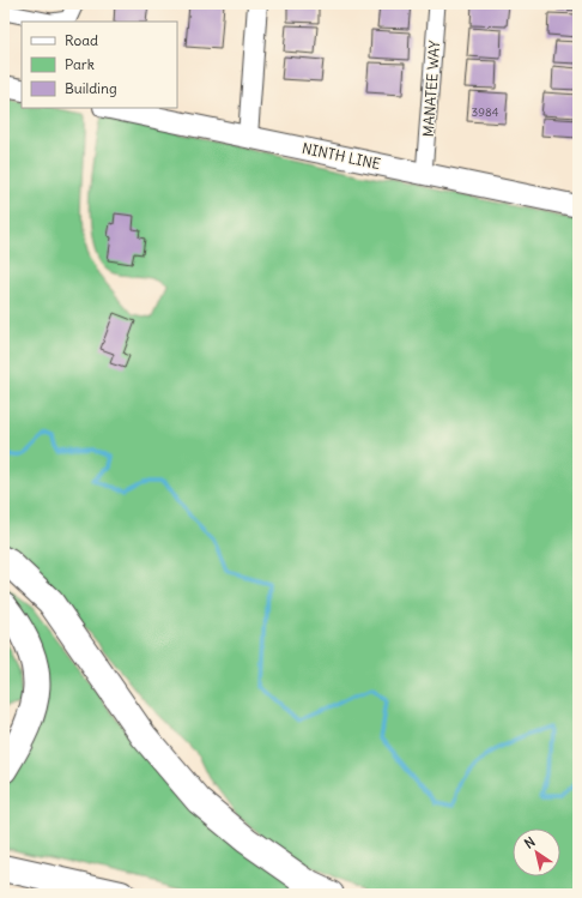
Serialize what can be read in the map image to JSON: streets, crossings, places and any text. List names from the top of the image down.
{
  "streets": {
    "main road": ["NINTH LINE"],
    "street": ["MANATEE WAY"]
  },
  "crossings": [
    ["MANATEE WAY", "NINTH LINE"]
  ],
  "house_numbers": ["3984"],
  "legend": ["Road", "Park", "Building"],
  "north": "top left"
}
